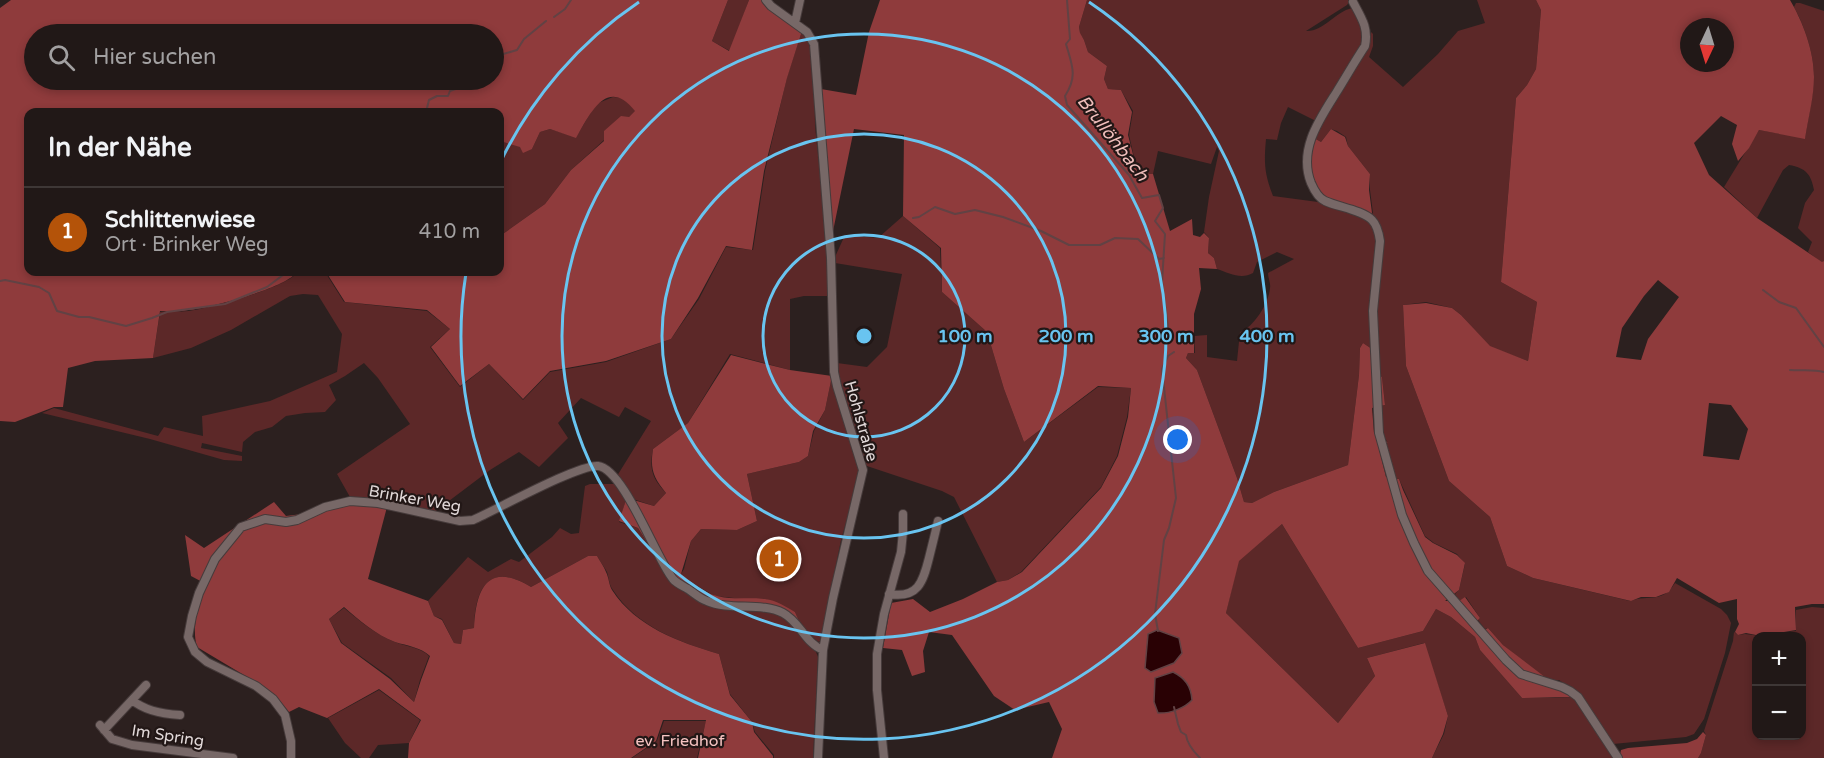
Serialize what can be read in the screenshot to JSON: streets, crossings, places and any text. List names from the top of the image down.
{
  "streets": {
    "street": ["Hohlstraße", "Brinker Weg", "Im Spring"]
  },
  "crossings": [
    ["Hohlstraße", "Brinker Weg"]
  ],
  "water": ["Brullöhbach"],
  "parks": ["ev. Friedhof"],
  "north": "bottom",
  "page": {
    "search": "Hier suchen",
    "heading": "In der Nähe",
    "list": [
      {
        "mark": "1",
        "name": "Schlittenwiese",
        "note": "Ort · Brinker Weg",
        "value": "410 m"
      }
    ],
    "pins": "1",
    "map_buttons": ["+", "−"]
  },
  "rings": [
    "100 m",
    "200 m",
    "300 m",
    "400 m"
  ]
}
